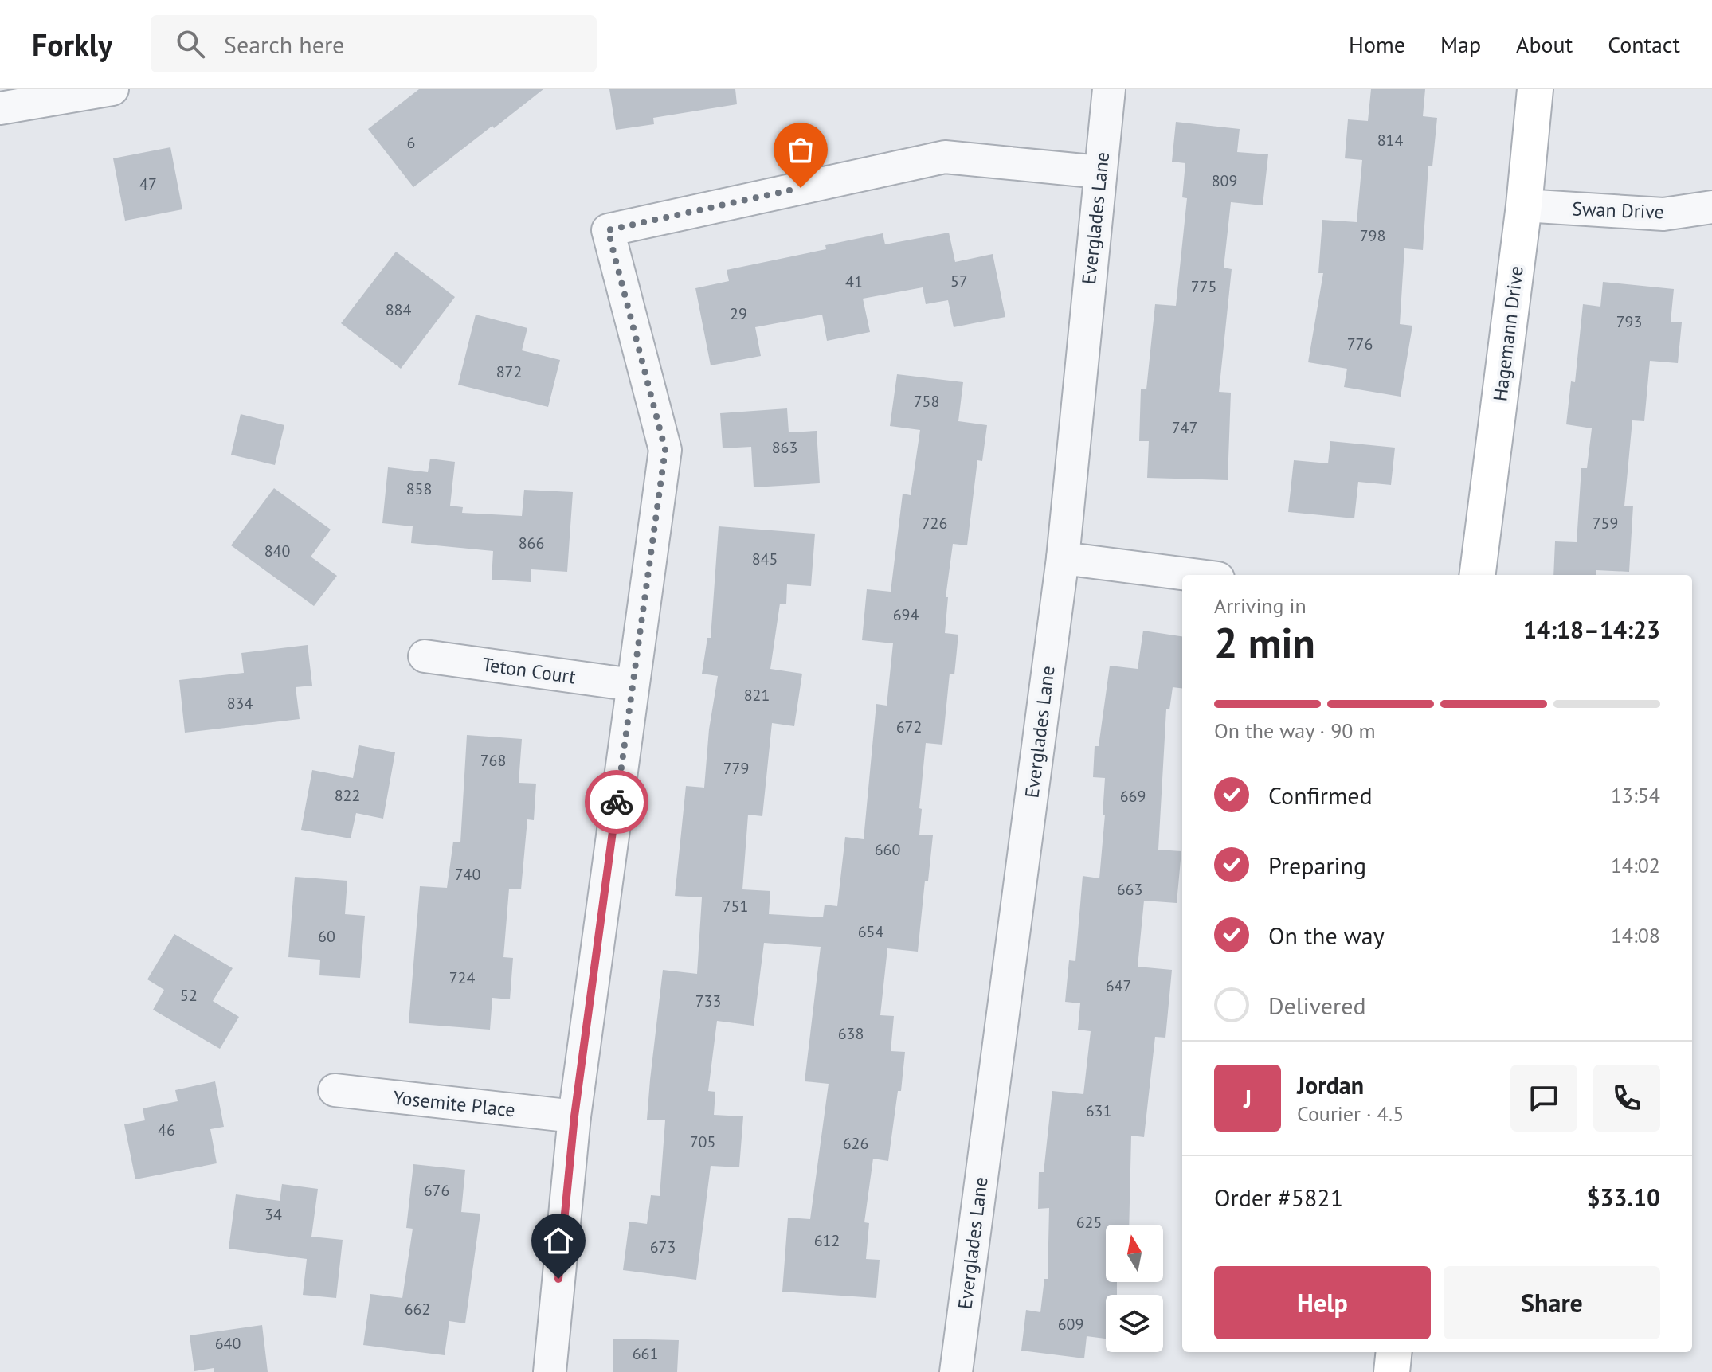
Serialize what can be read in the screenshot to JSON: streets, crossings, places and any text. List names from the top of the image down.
{
  "streets": {
    "street": [
      "Swan Drive",
      "Everglades Lane",
      "Hagemann Drive",
      "Teton Court",
      "Yosemite Place"
    ]
  },
  "crossings": [
    ["Swan Drive", "Hagemann Drive"]
  ],
  "house_numbers": [
    "814",
    "6",
    "809",
    "47",
    "798",
    "57",
    "41",
    "775",
    "884",
    "29",
    "793",
    "776",
    "872",
    "758",
    "747",
    "863",
    "858",
    "726",
    "759",
    "866",
    "840",
    "845",
    "694",
    "821",
    "834",
    "672",
    "768",
    "779",
    "822",
    "669",
    "660",
    "740",
    "663",
    "751",
    "654",
    "60",
    "724",
    "647",
    "52",
    "733",
    "638",
    "631",
    "46",
    "705",
    "626",
    "676",
    "34",
    "625",
    "612",
    "673",
    "662",
    "609",
    "640",
    "661"
  ],
  "north": "top",
  "page": {
    "header": "Forkly",
    "search": "Search here",
    "nav": [
      "Home",
      "Map",
      "About",
      "Contact"
    ],
    "heading": ["2 min", "Arriving in", "14:18–14:23"],
    "panel": [
      "Jordan",
      "Courier · 4.5",
      "Order #5821",
      "$33.10"
    ],
    "bar": "On the way · 90 m",
    "list": [
      ["Confirmed", "13:54"],
      ["Preparing", "14:02"],
      ["On the way", "14:08"],
      "Delivered"
    ],
    "round": "J",
    "buttons": ["Help", "Share"]
  }
}
